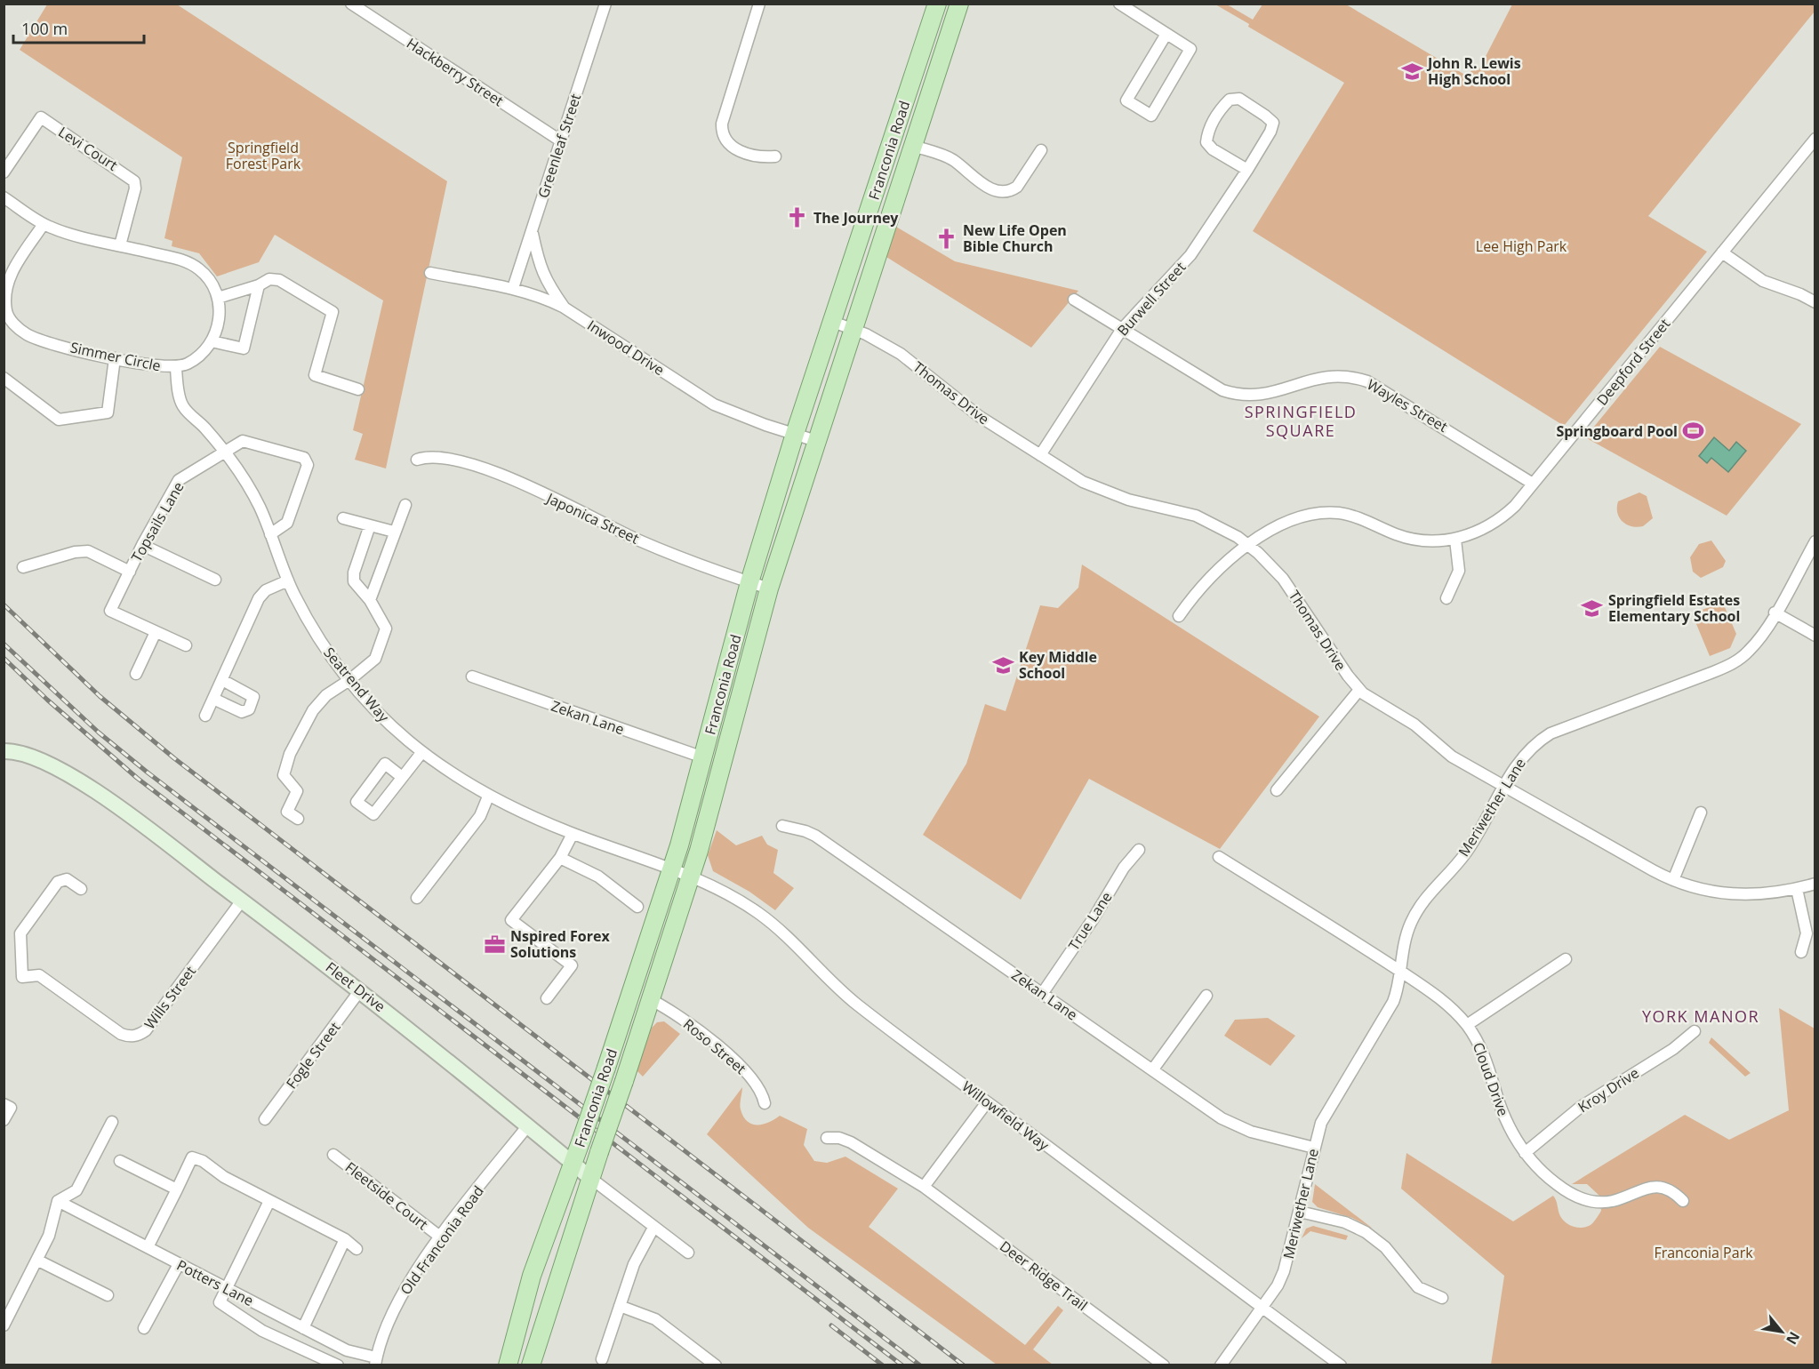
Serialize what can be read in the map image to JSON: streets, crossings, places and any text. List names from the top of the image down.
{
  "streets": {
    "main road": ["Franconia Road"],
    "street": [
      "Hackberry Street",
      "Greenleaf Street",
      "Levi Court",
      "Burwell Street",
      "Inwood Drive",
      "Simmer Circle",
      "Deepford Street",
      "Thomas Drive",
      "Wayles Street",
      "Japonica Street",
      "Topsails Lane",
      "Seatrend Way",
      "Zekan Lane",
      "Meriwether Lane",
      "True Lane",
      "Fleet Drive",
      "Wills Street",
      "Roso Street",
      "Fogle Street",
      "Cloud Drive",
      "Kroy Drive",
      "Willowfield Way",
      "Fleetside Court",
      "Old Franconia Road",
      "Deer Ridge Trail",
      "Potters Lane"
    ]
  },
  "crossings": [
    ["Hackberry Street", "Greenleaf Street"],
    ["Greenleaf Street", "Inwood Drive"],
    ["Franconia Road", "Inwood Drive"],
    ["Franconia Road", "Thomas Drive"],
    ["Franconia Road", "Japonica Street"],
    ["Franconia Road", "Seatrend Way"],
    ["Franconia Road", "Zekan Lane"],
    ["Franconia Road", "Fleet Drive"],
    ["Franconia Road", "Roso Street"],
    ["Franconia Road", "Willowfield Way"],
    ["Burwell Street", "Thomas Drive"],
    ["Burwell Street", "Wayles Street"],
    ["Simmer Circle", "Seatrend Way"],
    ["Deepford Street", "Thomas Drive"],
    ["Deepford Street", "Wayles Street"],
    ["Thomas Drive", "Meriwether Lane"],
    ["Topsails Lane", "Seatrend Way"],
    ["Seatrend Way", "Willowfield Way"],
    ["Zekan Lane", "Meriwether Lane"],
    ["Zekan Lane", "True Lane"],
    ["Meriwether Lane", "Cloud Drive"],
    ["Meriwether Lane", "Willowfield Way"],
    ["Fleet Drive", "Wills Street"],
    ["Fleet Drive", "Fogle Street"],
    ["Fleet Drive", "Old Franconia Road"],
    ["Cloud Drive", "Kroy Drive"],
    ["Fleetside Court", "Old Franconia Road"],
    ["Old Franconia Road", "Potters Lane"]
  ],
  "districts": ["SPRINGFIELD SQUARE", "YORK MANOR"],
  "parks": ["Springfield Forest Park", "Lee High Park", "Franconia Park"],
  "places": {
    "school or university": ["John R. Lewis High School", "Springfield Estates Elementary School", "Key Middle School"],
    "church": ["The Journey", "New Life Open Bible Church"],
    "sports": ["Springboard Pool"],
    "office": ["Nspired Forex Solutions"]
  },
  "scale_bar": "100 m",
  "north": "bottom right"
}
